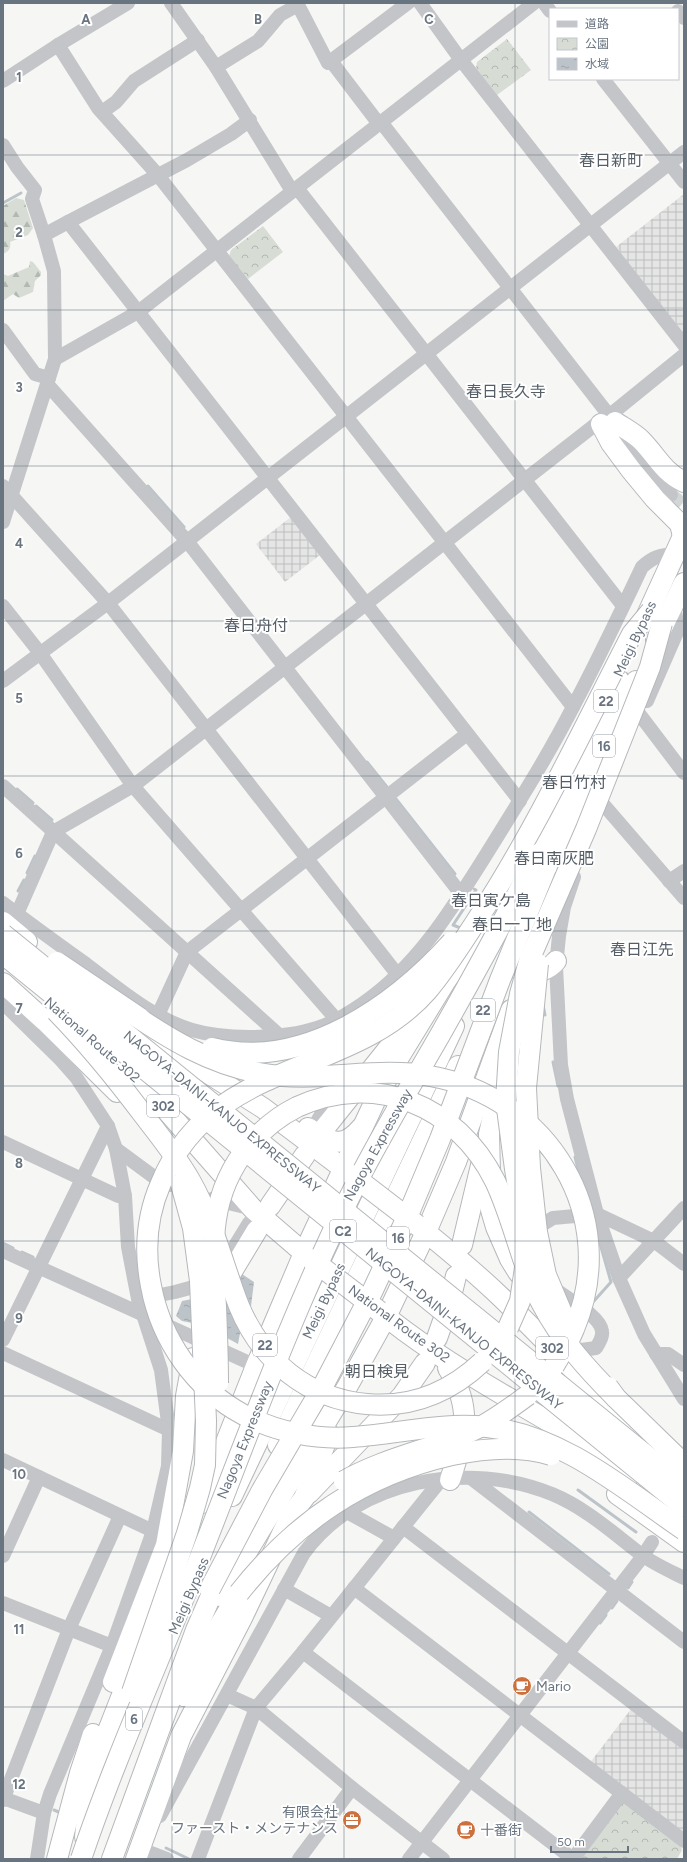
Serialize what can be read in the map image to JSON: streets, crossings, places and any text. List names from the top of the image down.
{
  "streets": {
    "highway": [
      "Meigi Bypass",
      "22",
      "16",
      "National Route 302",
      "302",
      "NAGOYA-DAINI-KANJO EXPRESSWAY",
      "Nagoya Expressway",
      "C2",
      "6"
    ]
  },
  "crossings": [
    ["Meigi Bypass", "22"],
    ["Meigi Bypass", "Nagoya Expressway"],
    ["22", "National Route 302"],
    ["22", "302"],
    ["22", "Nagoya Expressway"],
    ["National Route 302", "NAGOYA-DAINI-KANJO EXPRESSWAY"]
  ],
  "districts": [
    "春日新町",
    "春日長久寺",
    "春日舟付",
    "春日竹村",
    "春日南灰肥",
    "春日寅ケ島",
    "春日一丁地",
    "春日江先",
    "朝日検見"
  ],
  "places": {
    "cafe": ["Mario", "十番街"],
    "office": ["有限会社 ファースト・メンテナンス"]
  },
  "legend": ["道路", "公園", "水域"],
  "scale_bar": "50 m",
  "grid": {
    "columns": ["A", "B", "C"],
    "rows": [
      "1",
      "2",
      "3",
      "4",
      "5",
      "6",
      "7",
      "8",
      "9",
      "10",
      "11",
      "12"
    ]
  }
}
